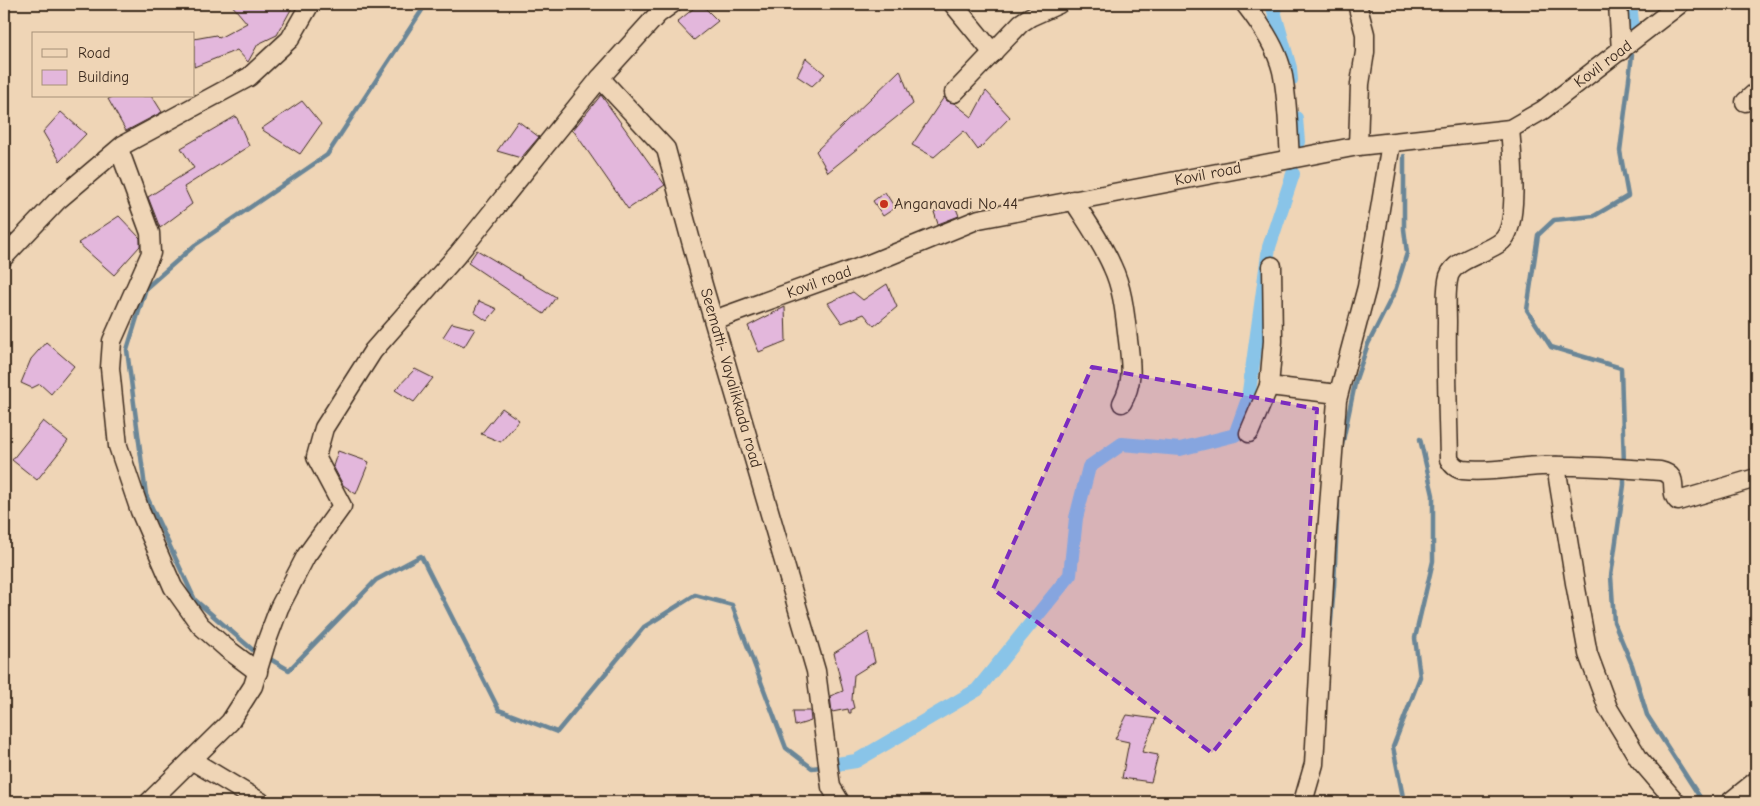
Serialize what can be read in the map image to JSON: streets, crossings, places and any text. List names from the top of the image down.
{
  "streets": {
    "street": ["Kovil road", "Seematti- Vayalikkada road"]
  },
  "crossings": [
    ["Kovil road", "Seematti- Vayalikkada road"]
  ],
  "places": ["Anganavadi No 44"],
  "legend": ["Road", "Building"]
}
